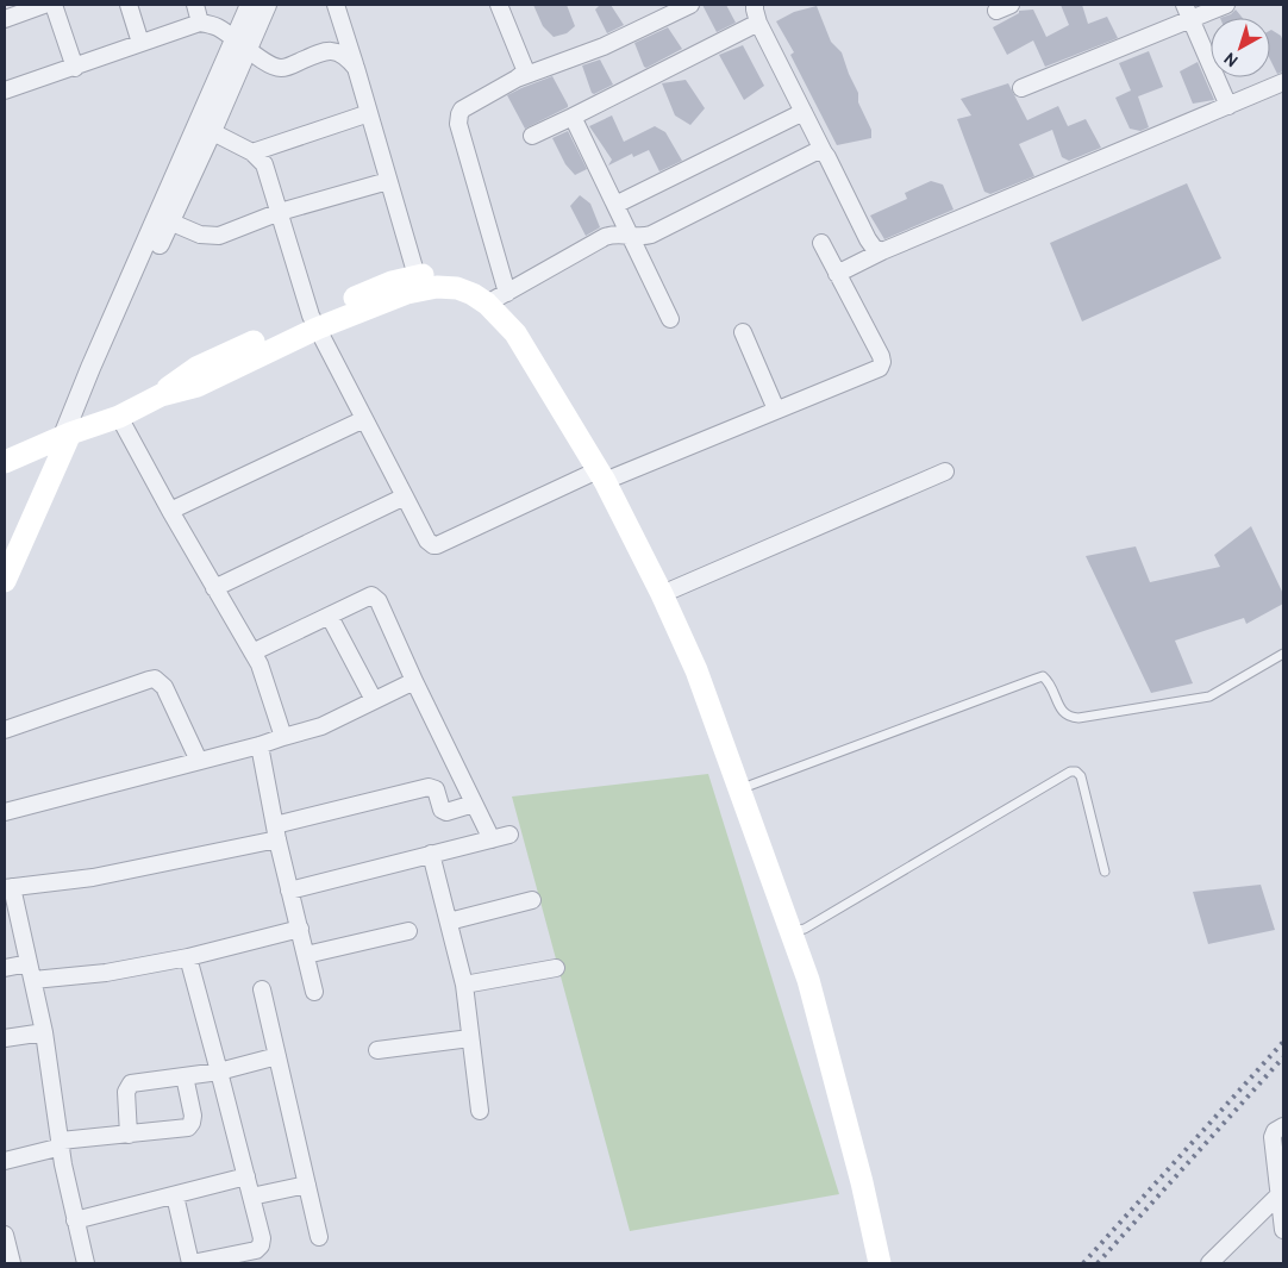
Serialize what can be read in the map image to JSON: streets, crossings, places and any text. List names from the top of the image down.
{
  "north": "bottom left"
}
